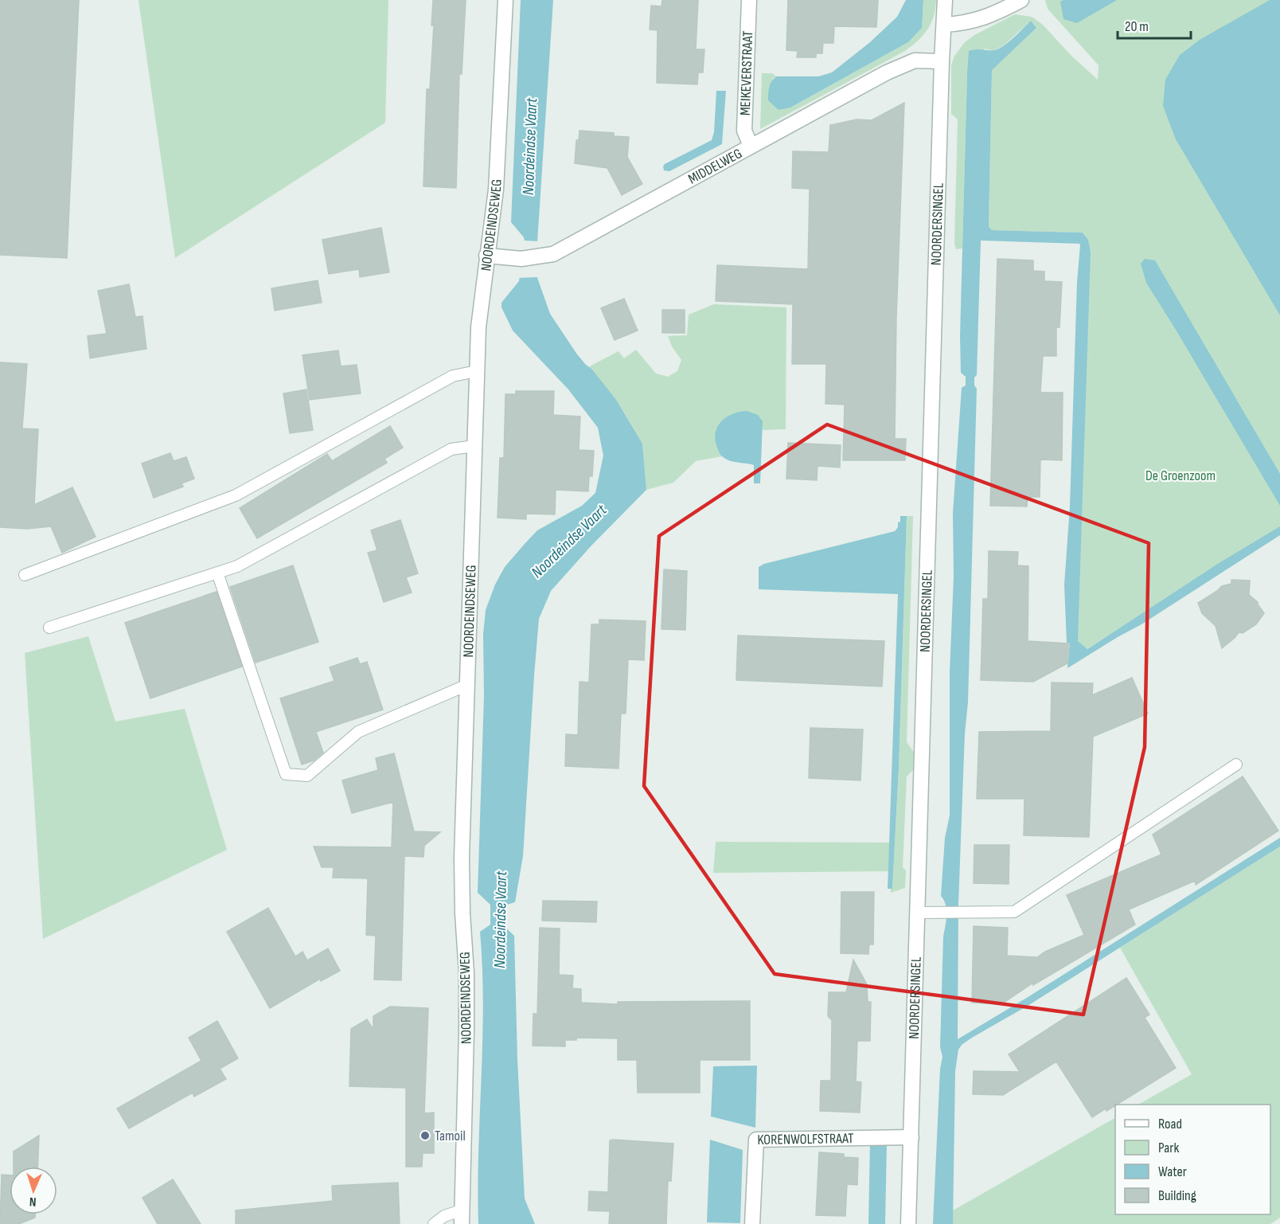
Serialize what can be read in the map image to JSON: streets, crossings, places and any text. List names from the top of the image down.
{
  "streets": {
    "street": [
      "MEIKEVERSTRAAT",
      "MIDDELWEG",
      "NOORDEINDSEWEG",
      "NOORDERSINGEL",
      "KORENWOLFSTRAAT"
    ]
  },
  "crossings": [
    ["MEIKEVERSTRAAT", "MIDDELWEG"],
    ["MIDDELWEG", "NOORDEINDSEWEG"],
    ["MIDDELWEG", "NOORDERSINGEL"],
    ["NOORDERSINGEL", "KORENWOLFSTRAAT"]
  ],
  "water": ["Noordeindse Vaart"],
  "parks": ["De Groenzoom"],
  "places": ["Tamoil"],
  "legend": [
    "Road",
    "Park",
    "Water",
    "Building"
  ],
  "scale_bar": "20 m",
  "north": "bottom"
}
